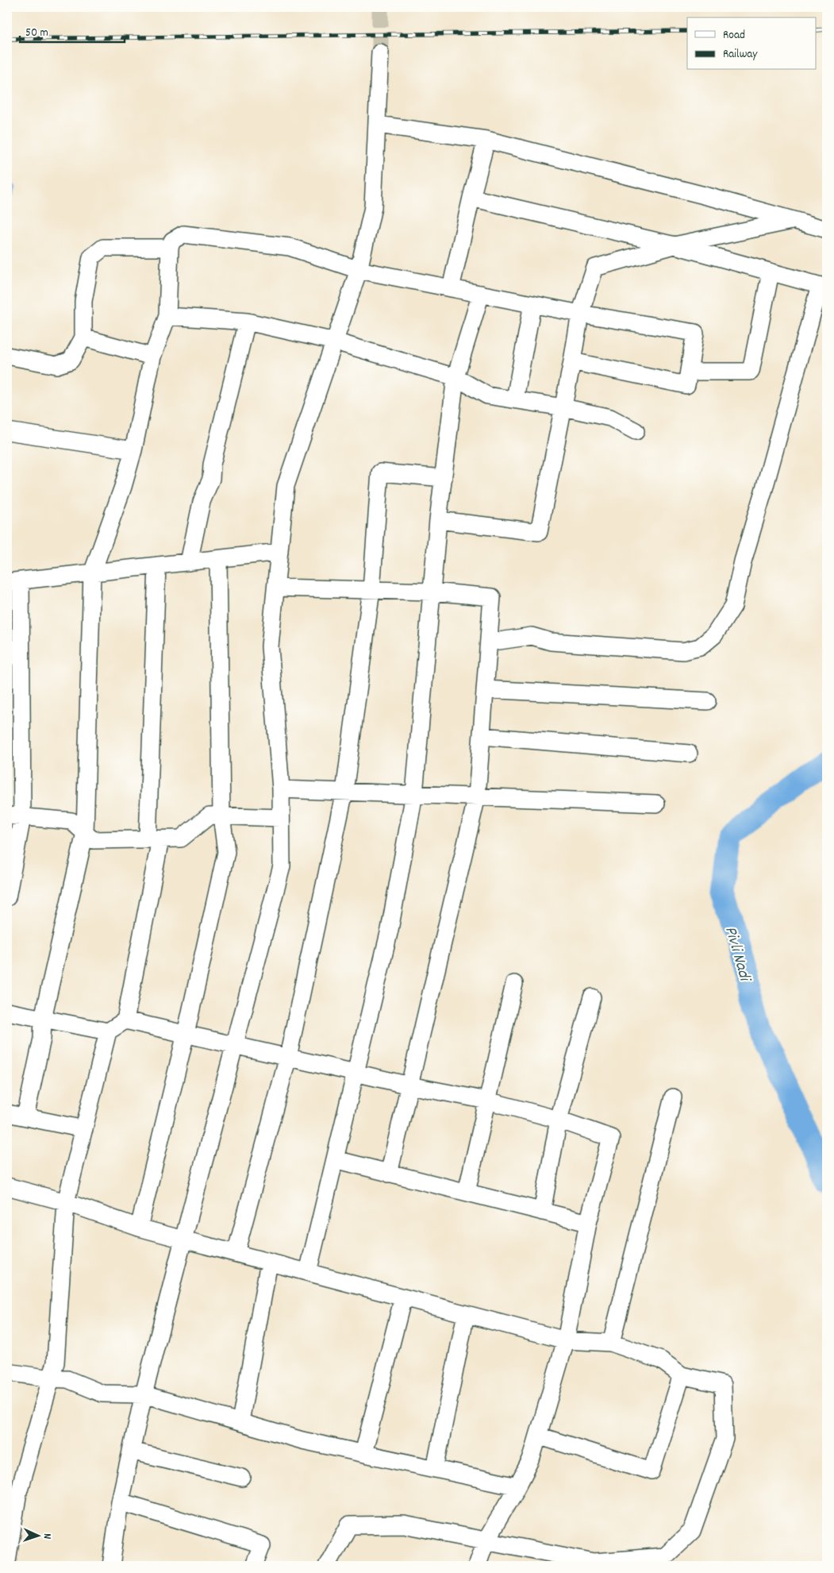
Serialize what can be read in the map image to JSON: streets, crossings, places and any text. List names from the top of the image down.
{
  "water": ["Pivli Nadi"],
  "legend": ["Road", "Railway"],
  "scale_bar": "50 m",
  "north": "right"
}
